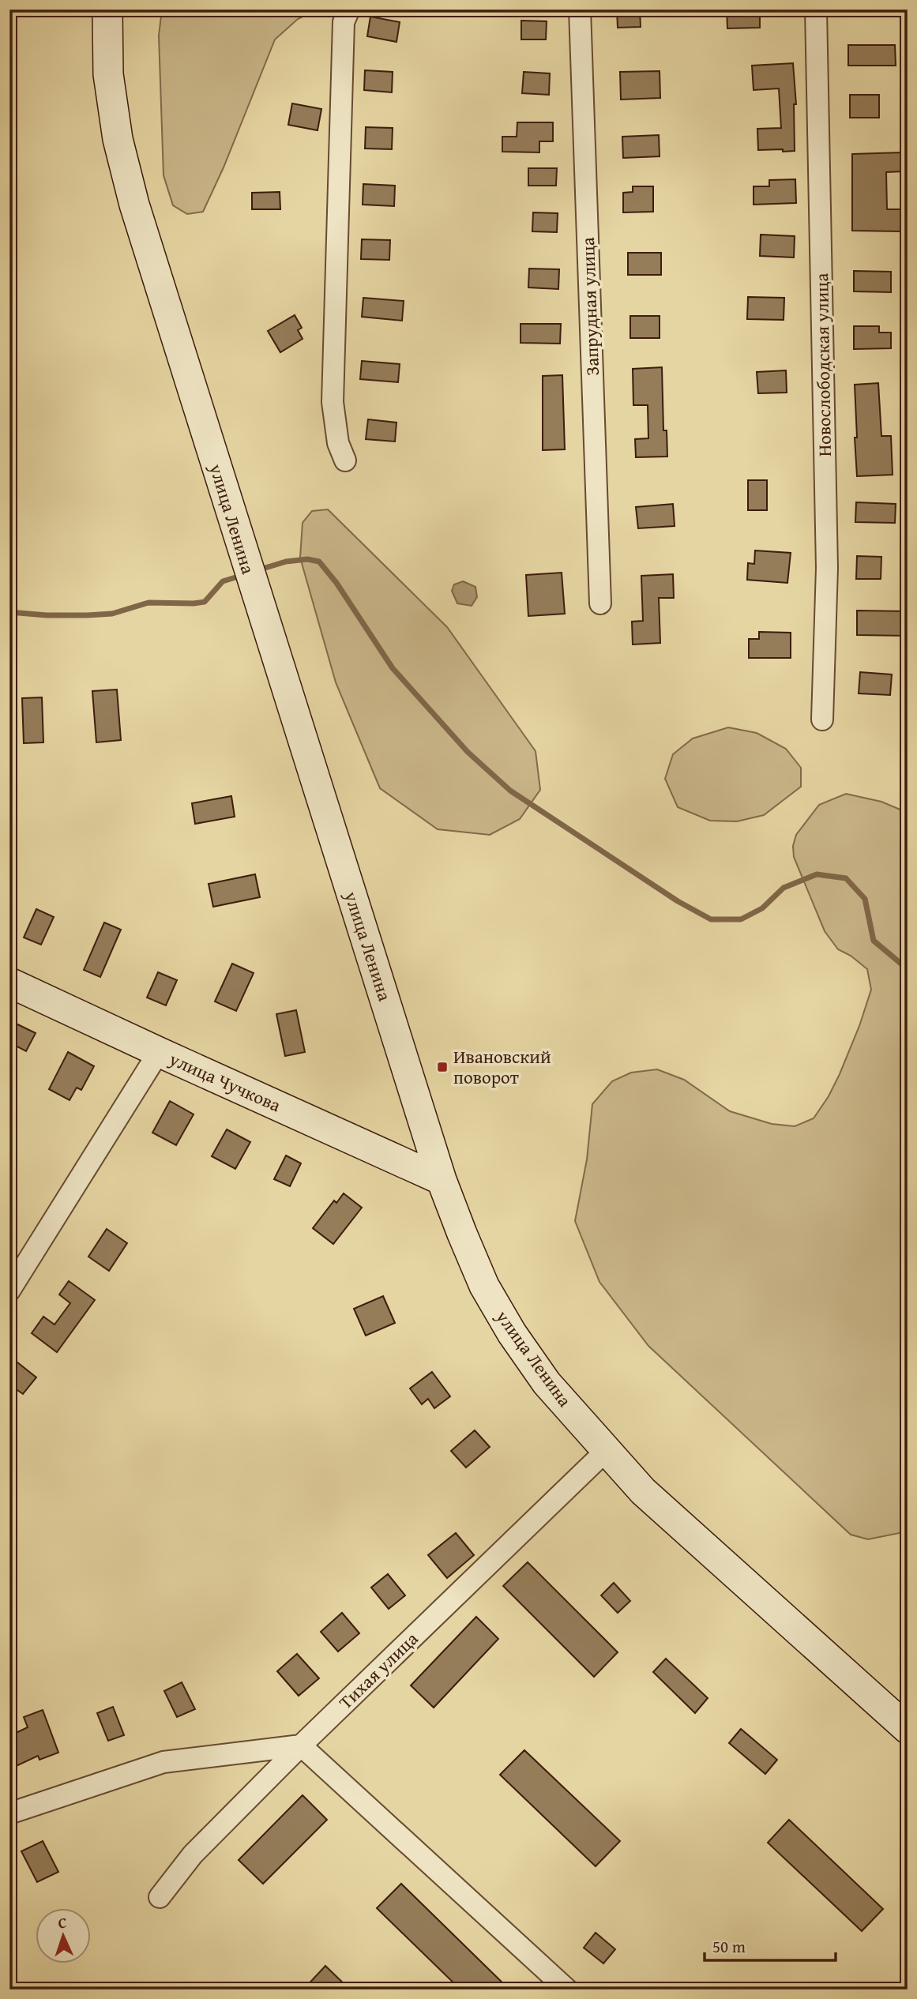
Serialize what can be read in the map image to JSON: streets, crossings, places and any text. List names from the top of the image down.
{
  "streets": {
    "main road": ["улица Ленина", "улица Чучкова"],
    "street": ["Запрудная улица", "Новослободская улица", "Тихая улица"]
  },
  "crossings": [
    ["улица Ленина", "улица Чучкова"],
    ["улица Ленина", "Тихая улица"]
  ],
  "places": {
    "transit": ["Ивановский поворот"]
  },
  "scale_bar": "50 m",
  "north": "top"
}
